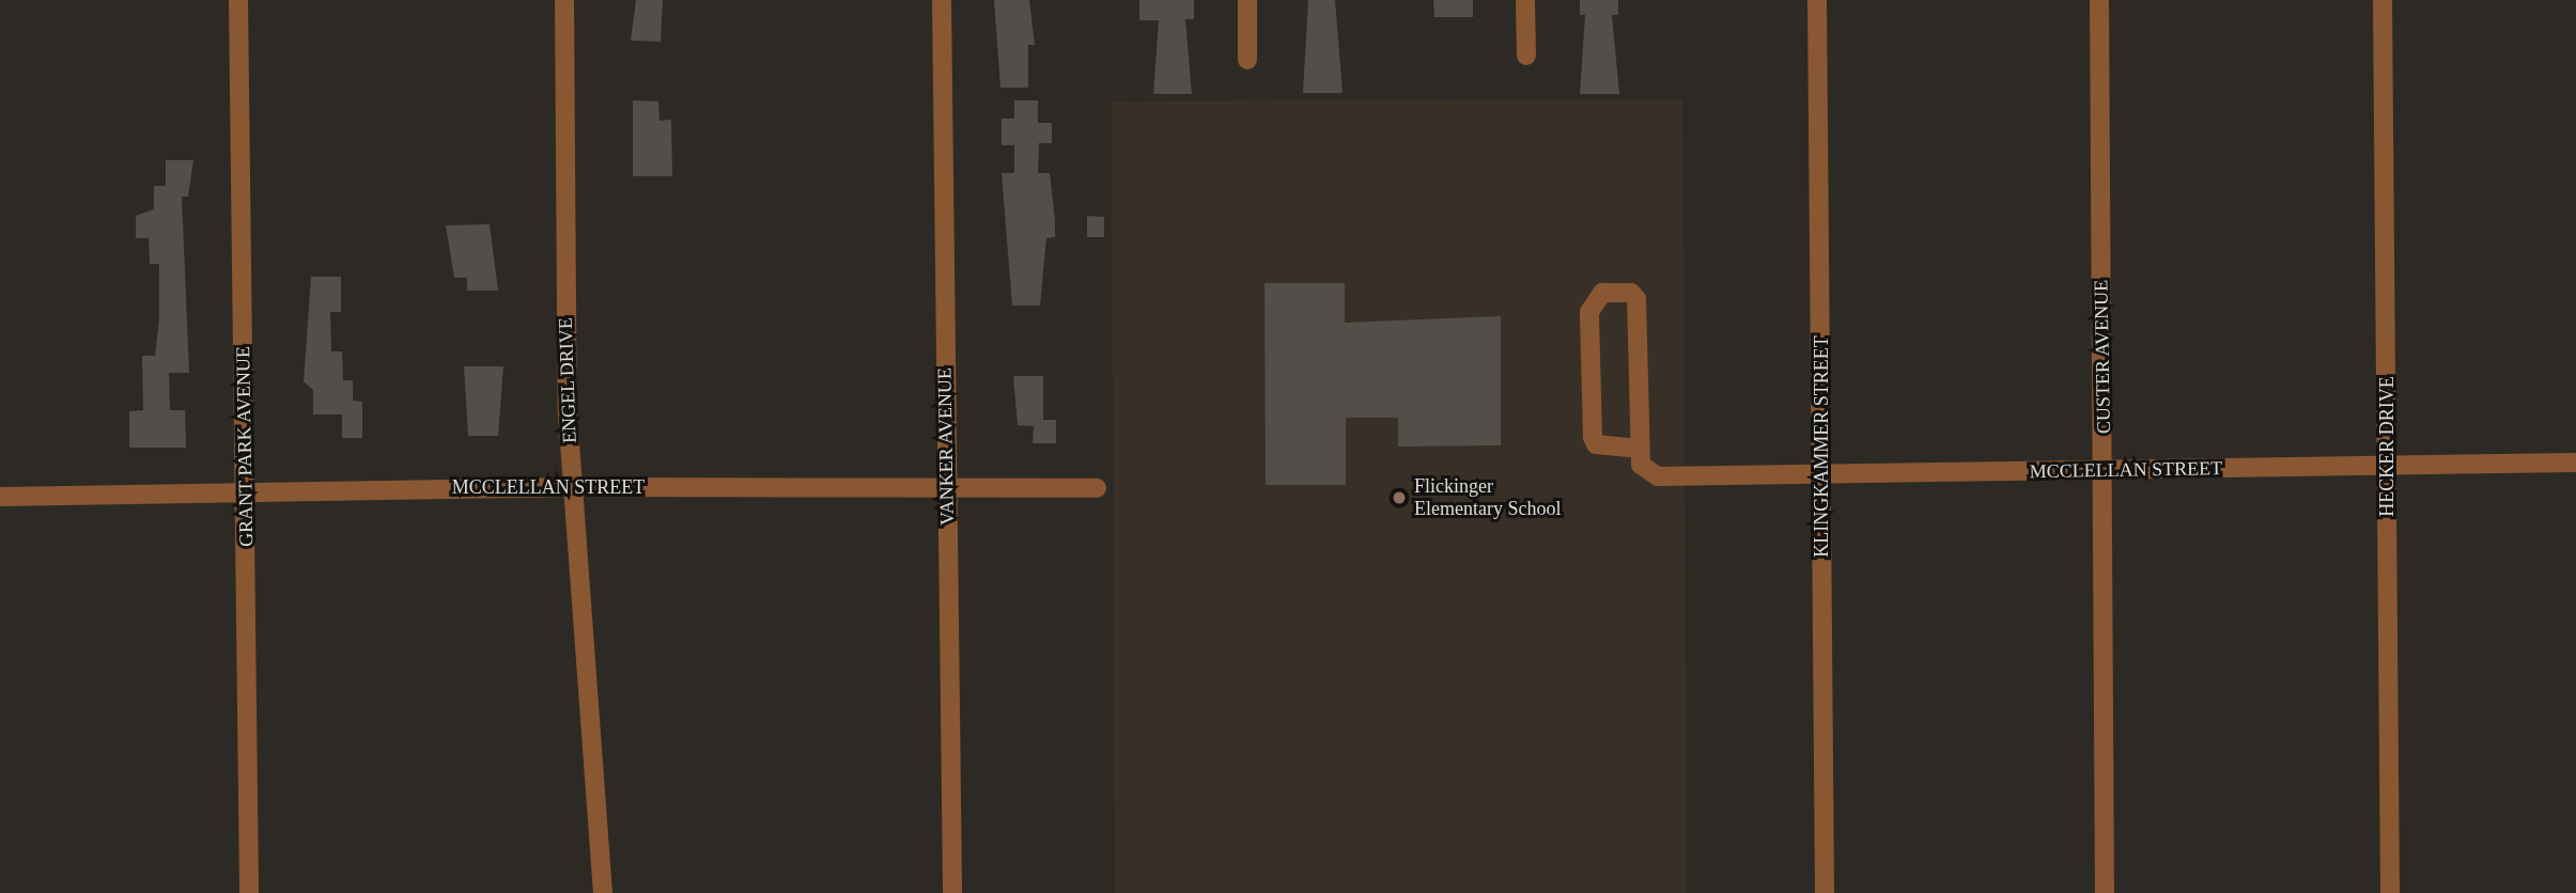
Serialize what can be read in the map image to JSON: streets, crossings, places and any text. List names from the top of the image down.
{
  "streets": {
    "street": [
      "CUSTER AVENUE",
      "ENGEL DRIVE",
      "GRANT PARK AVENUE",
      "VANKER AVENUE",
      "KLINGKAMMER STREET",
      "HECKER DRIVE",
      "MCCLELLAN STREET"
    ]
  },
  "crossings": [
    ["CUSTER AVENUE", "MCCLELLAN STREET"],
    ["ENGEL DRIVE", "MCCLELLAN STREET"],
    ["GRANT PARK AVENUE", "MCCLELLAN STREET"],
    ["VANKER AVENUE", "MCCLELLAN STREET"],
    ["KLINGKAMMER STREET", "MCCLELLAN STREET"],
    ["HECKER DRIVE", "MCCLELLAN STREET"]
  ],
  "places": ["Flickinger Elementary School"]
}
